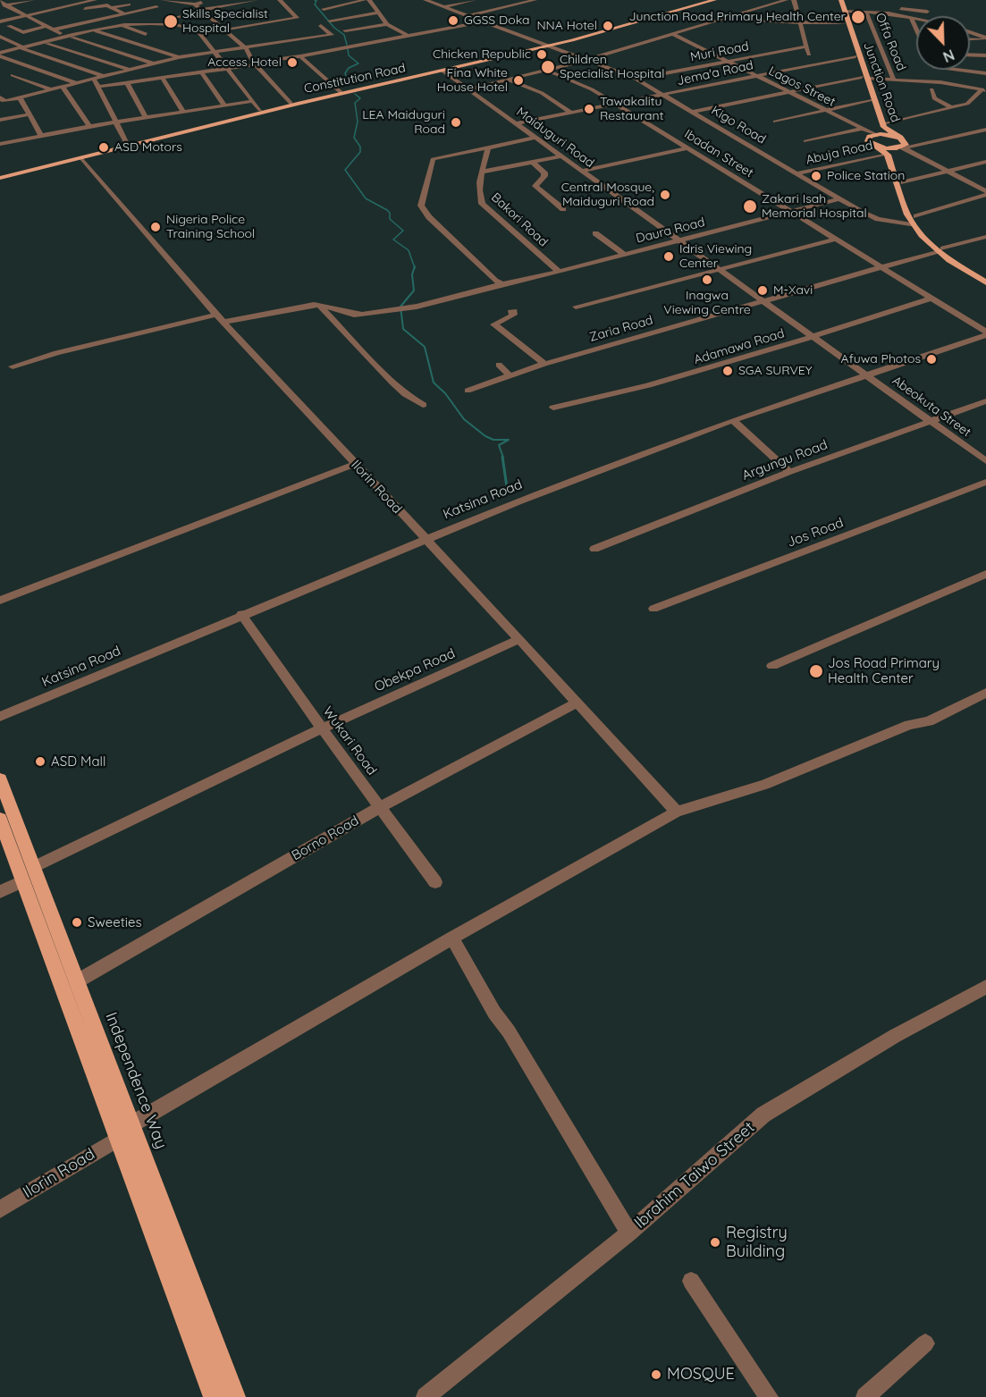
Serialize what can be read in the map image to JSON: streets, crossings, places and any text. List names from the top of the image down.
{
  "streets": {
    "main road": ["Constitution Road", "Junction Road", "Independence Way"],
    "street": [
      "Offa Road",
      "Muri Road",
      "Jema'a Road",
      "Lagos Street",
      "Kigo Road",
      "Maiduguri Road",
      "Abuja Road",
      "Ibadan Street",
      "Bakori Road",
      "Daura Road",
      "Zaria Road",
      "Adamawa Road",
      "Abeokuta Street",
      "Argungu Road",
      "Ilorin Road",
      "Katsina Road",
      "Jos Road",
      "Obekpa Road",
      "Wukari Road",
      "Borno Road",
      "Ibrahim Taiwo Street"
    ]
  },
  "crossings": [
    ["Muri Road", "Lagos Street"],
    ["Muri Road", "Kigo Road"],
    ["Jema'a Road", "Junction Road"],
    ["Jema'a Road", "Lagos Street"],
    ["Jema'a Road", "Kigo Road"],
    ["Jema'a Road", "Maiduguri Road"],
    ["Jema'a Road", "Ibadan Street"],
    ["Constitution Road", "Kigo Road"],
    ["Constitution Road", "Maiduguri Road"],
    ["Constitution Road", "Ilorin Road"],
    ["Junction Road", "Lagos Street"],
    ["Kigo Road", "Abuja Road"],
    ["Kigo Road", "Daura Road"],
    ["Maiduguri Road", "Daura Road"],
    ["Maiduguri Road", "Abeokuta Street"],
    ["Ibadan Street", "Daura Road"],
    ["Ibadan Street", "Zaria Road"],
    ["Ibadan Street", "Adamawa Road"],
    ["Ibadan Street", "Katsina Road"],
    ["Bakori Road", "Daura Road"],
    ["Daura Road", "Abeokuta Street"],
    ["Zaria Road", "Abeokuta Street"],
    ["Adamawa Road", "Abeokuta Street"],
    ["Abeokuta Street", "Argungu Road"],
    ["Abeokuta Street", "Katsina Road"],
    ["Ilorin Road", "Katsina Road"],
    ["Ilorin Road", "Obekpa Road"],
    ["Ilorin Road", "Borno Road"],
    ["Ilorin Road", "Independence Way"],
    ["Katsina Road", "Wukari Road"],
    ["Obekpa Road", "Wukari Road"],
    ["Obekpa Road", "Independence Way"],
    ["Wukari Road", "Borno Road"],
    ["Borno Road", "Independence Way"]
  ],
  "places": [
    "Junction Road Primary Health Center",
    "GGSS Doka",
    "Skills Specialist Hospital",
    "NNA Hotel",
    "Chicken Republic",
    "Access Hotel",
    "Children Specialist Hospital",
    "Fina White House Hotel",
    "Tawakalitu Restaurant",
    "LEA Maiduguri Road",
    "ASD Motors",
    "Police Station",
    "Central Mosque, Maiduguri Road",
    "Zakari Isah Memorial Hospital",
    "Nigeria Police Training School",
    "Idris Viewing Center",
    "Inagwa Viewing Centre",
    "M-Xavi",
    "Afuwa Photos",
    "SGA SURVEY",
    "Jos Road Primary Health Center",
    "ASD Mall",
    "Sweeties",
    "Registry Building",
    "MOSQUE"
  ],
  "north": "bottom right"
}
